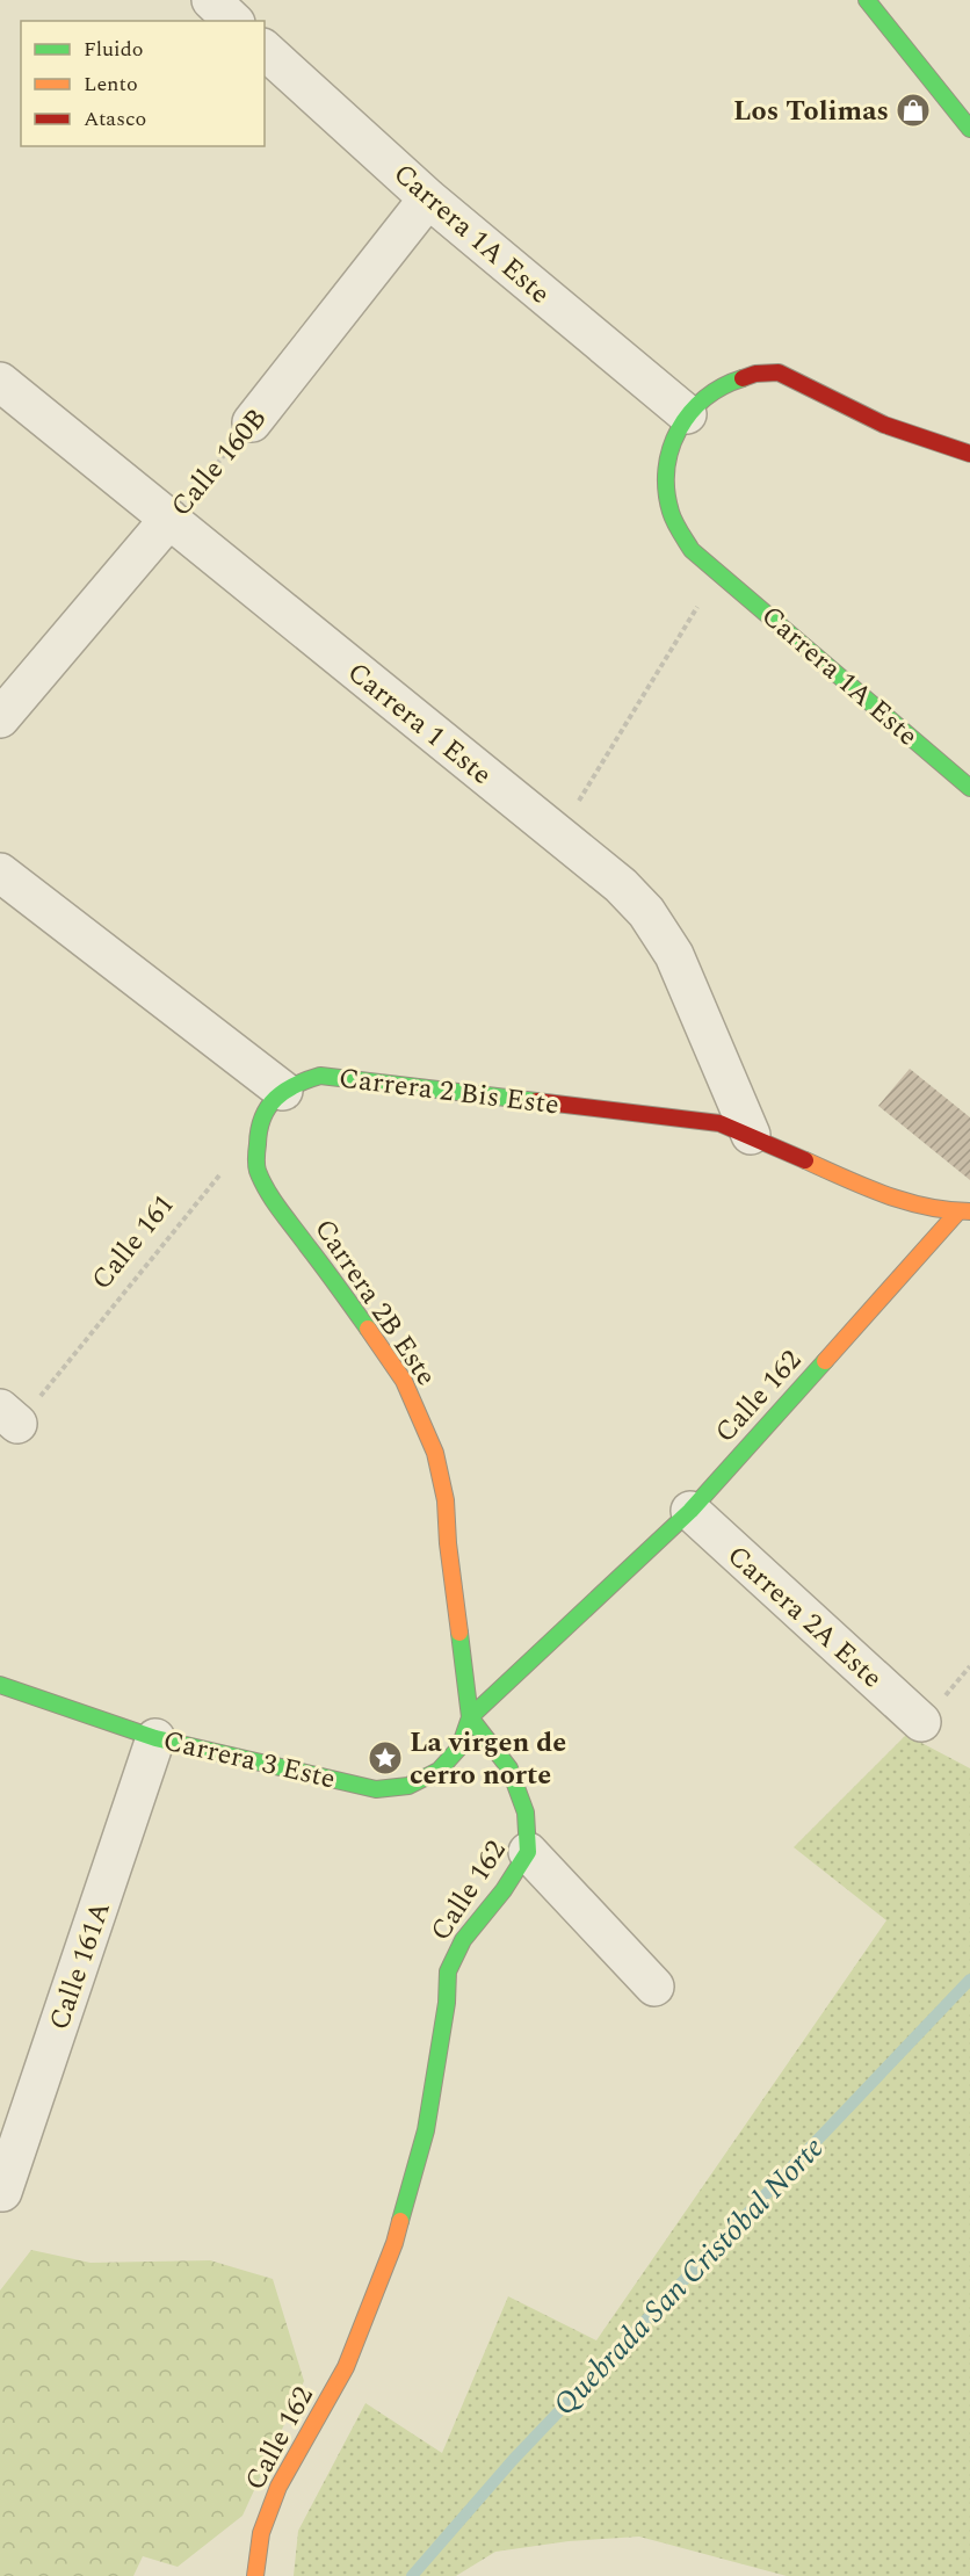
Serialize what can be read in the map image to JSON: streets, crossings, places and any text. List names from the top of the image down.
{
  "streets": {
    "street": [
      "Carrera 1A Este",
      "Calle 160B",
      "Carrera 1 Este",
      "Carrera 2 Bis Este",
      "Carrera 2B Este",
      "Calle 162",
      "Carrera 2A Este",
      "Carrera 3 Este",
      "Calle 161A"
    ],
    "path": ["Calle 161"]
  },
  "crossings": [
    ["Carrera 1A Este", "Calle 160B"],
    ["Calle 160B", "Carrera 1 Este"],
    ["Carrera 1 Este", "Carrera 2 Bis Este"],
    ["Carrera 2 Bis Este", "Calle 162"],
    ["Calle 161", "Carrera 2B Este"],
    ["Carrera 2B Este", "Calle 162"],
    ["Carrera 2B Este", "Carrera 3 Este"],
    ["Calle 162", "Carrera 2A Este"],
    ["Calle 162", "Carrera 3 Este"],
    ["Carrera 3 Este", "Calle 161A"]
  ],
  "water": ["Quebrada San Cristóbal Norte"],
  "places": {
    "shop": ["Los Tolimas"],
    "place": ["La virgen de cerro norte"]
  },
  "legend": ["Fluido", "Lento", "Atasco"]
}
